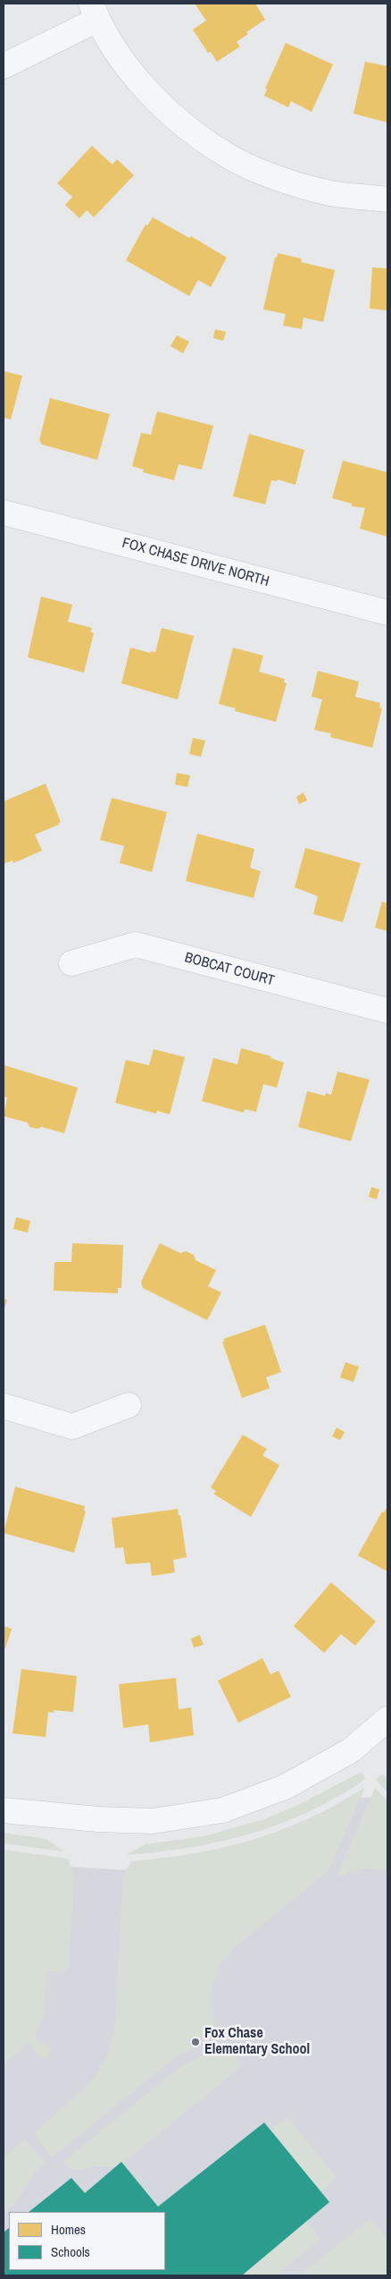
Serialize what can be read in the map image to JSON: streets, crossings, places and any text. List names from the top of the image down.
{
  "streets": {
    "street": ["FOX CHASE DRIVE NORTH", "BOBCAT COURT"]
  },
  "places": ["Fox Chase Elementary School"],
  "legend": ["Homes", "Schools"]
}
